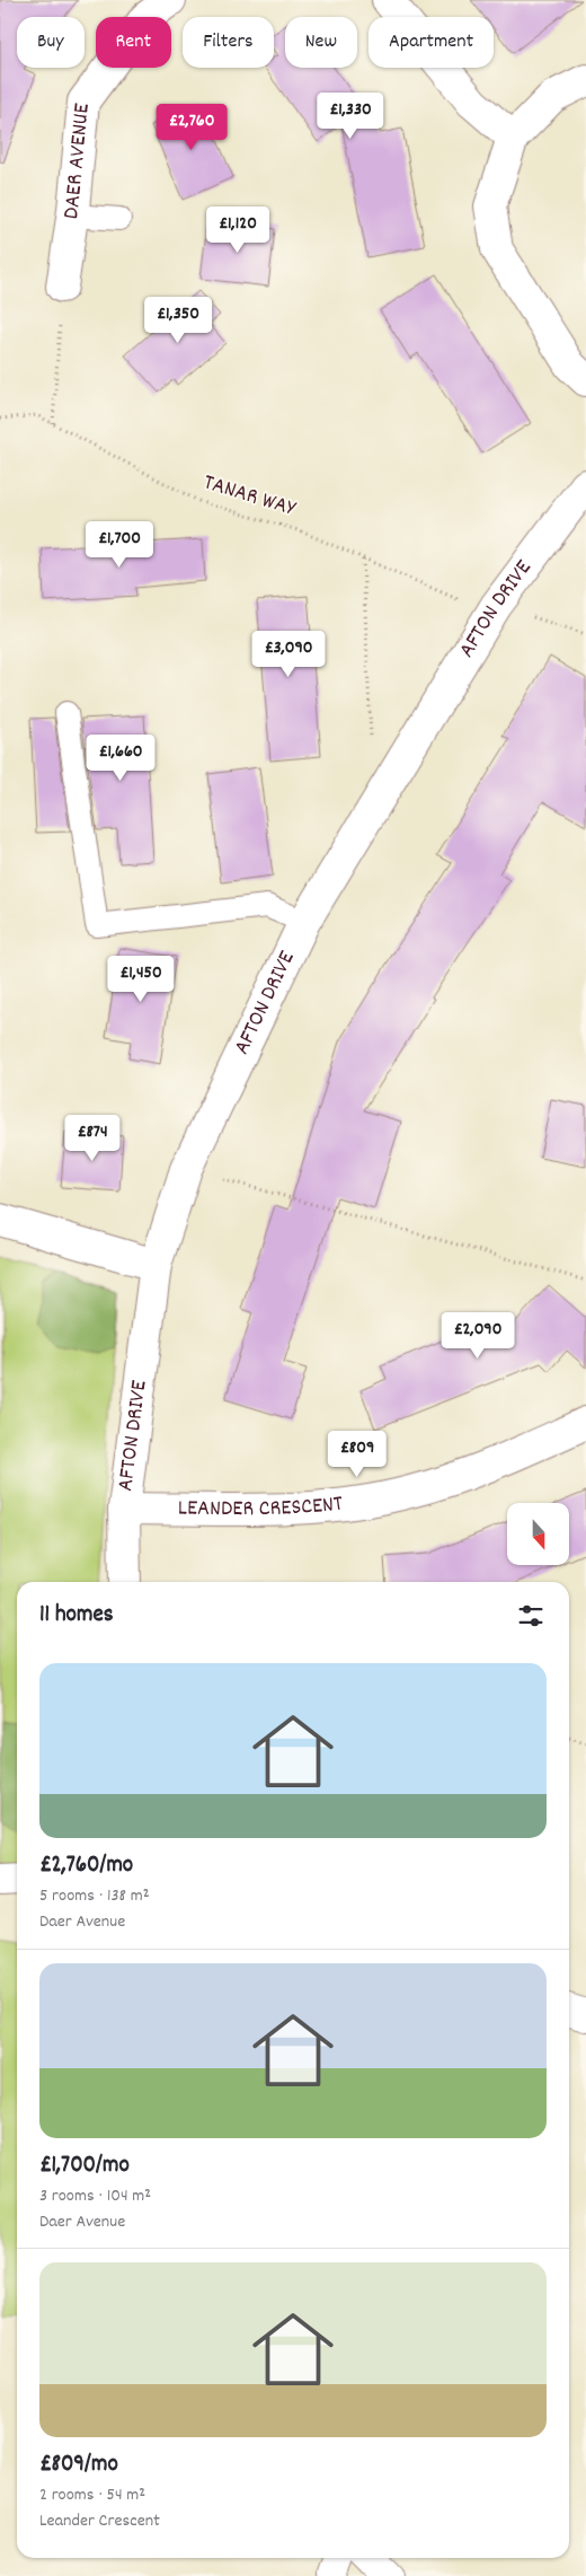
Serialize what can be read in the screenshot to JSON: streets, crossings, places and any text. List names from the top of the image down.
{
  "streets": {
    "street": ["DAER AVENUE", "AFTON DRIVE", "LEANDER CRESCENT"],
    "path": ["TANAR WAY"]
  },
  "crossings": [
    ["TANAR WAY", "AFTON DRIVE"],
    ["AFTON DRIVE", "LEANDER CRESCENT"]
  ],
  "north": "bottom",
  "page": {
    "chip": [
      "Buy",
      "Rent",
      "Filters",
      "New",
      "Apartment"
    ],
    "price": [
      "£1,330",
      "£2,760",
      "£1,120",
      "£1,350",
      "£1,700",
      "£3,090",
      "£1,660",
      "£1,450",
      "£874",
      "£2,090",
      "£809"
    ],
    "heading": "11 homes",
    "list": [
      {
        "name": "£2,760/mo",
        "note": "5 rooms · 138 m² · Daer Avenue"
      },
      {
        "name": "£1,700/mo",
        "note": "3 rooms · 104 m² · Daer Avenue"
      },
      {
        "name": "£809/mo",
        "note": "2 rooms · 54 m² · Leander Crescent"
      }
    ]
  }
}
